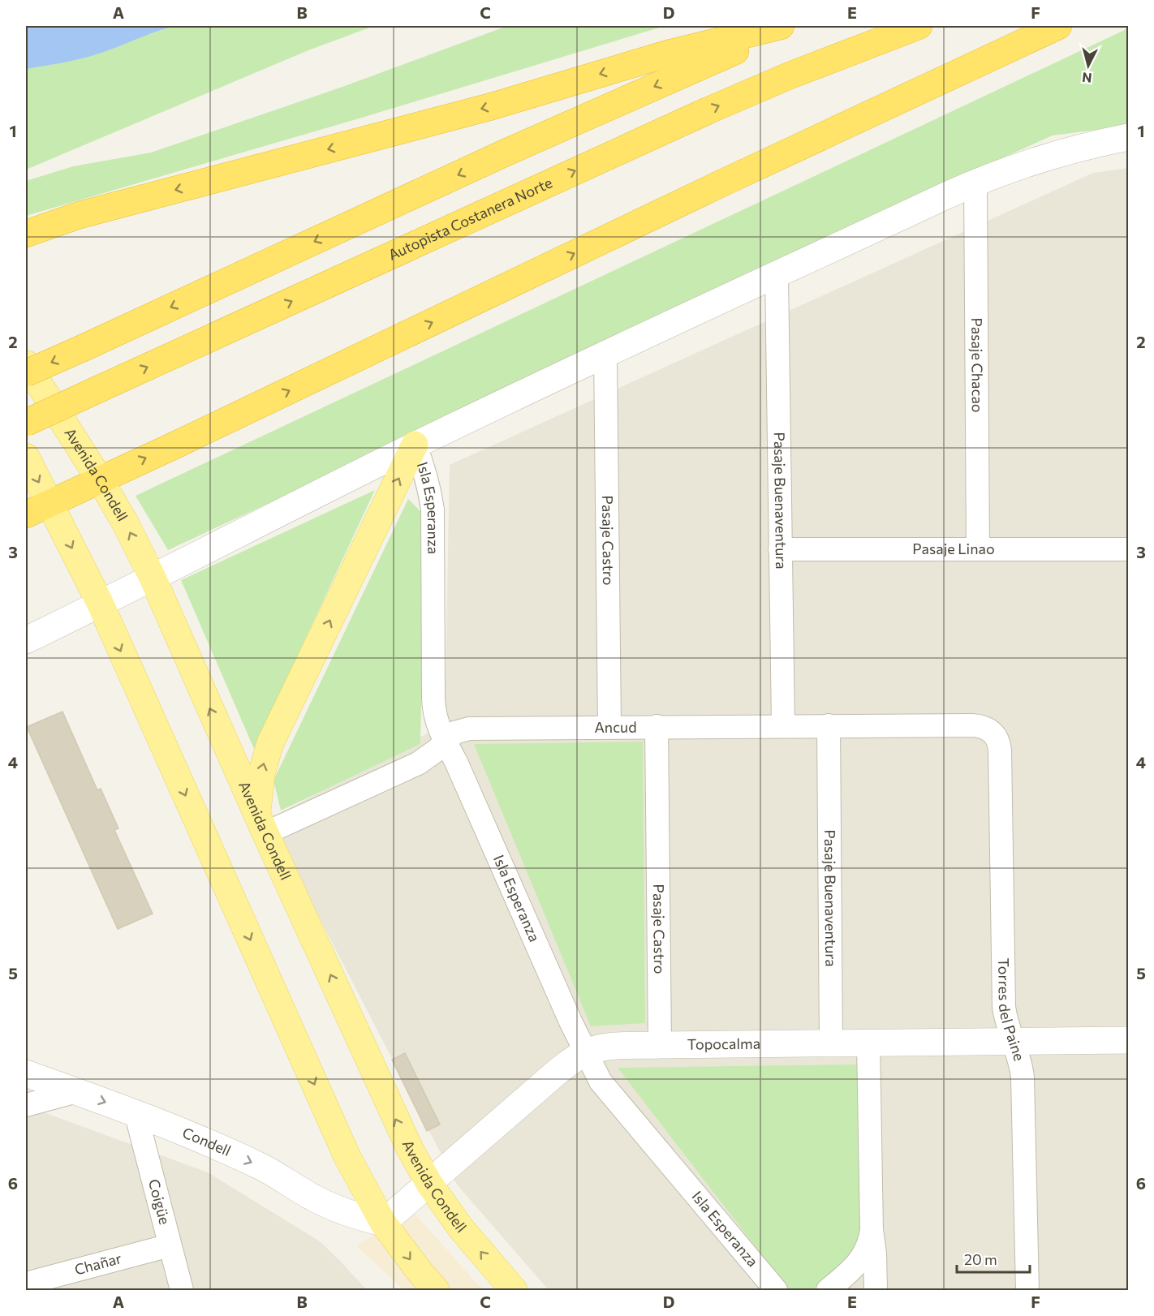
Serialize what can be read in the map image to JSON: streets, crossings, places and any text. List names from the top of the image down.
{
  "streets": {
    "highway": ["Autopista Costanera Norte"],
    "main road": ["Avenida Condell"],
    "street": [
      "Pasaje Chacao",
      "Pasaje Buenaventura",
      "Isla Esperanza",
      "Pasaje Castro",
      "Pasaje Linao",
      "Ancud",
      "Torres del Paine",
      "Topocalma",
      "Condell",
      "Coigüe",
      "Chañar"
    ]
  },
  "crossings": [
    ["Pasaje Chacao", "Pasaje Linao"],
    ["Avenida Condell", "Ancud"],
    ["Avenida Condell", "Topocalma"],
    ["Pasaje Buenaventura", "Pasaje Linao"],
    ["Pasaje Buenaventura", "Ancud"],
    ["Pasaje Buenaventura", "Topocalma"],
    ["Isla Esperanza", "Ancud"],
    ["Isla Esperanza", "Topocalma"],
    ["Pasaje Castro", "Ancud"],
    ["Pasaje Castro", "Topocalma"],
    ["Ancud", "Torres del Paine"],
    ["Torres del Paine", "Topocalma"],
    ["Topocalma", "Condell"],
    ["Condell", "Coigüe"],
    ["Coigüe", "Chañar"]
  ],
  "one_way": ["Condell"],
  "scale_bar": "20 m",
  "north": "bottom",
  "grid": {
    "columns": [
      "A",
      "B",
      "C",
      "D",
      "E",
      "F"
    ],
    "rows": [
      "1",
      "2",
      "3",
      "4",
      "5",
      "6"
    ]
  }
}
